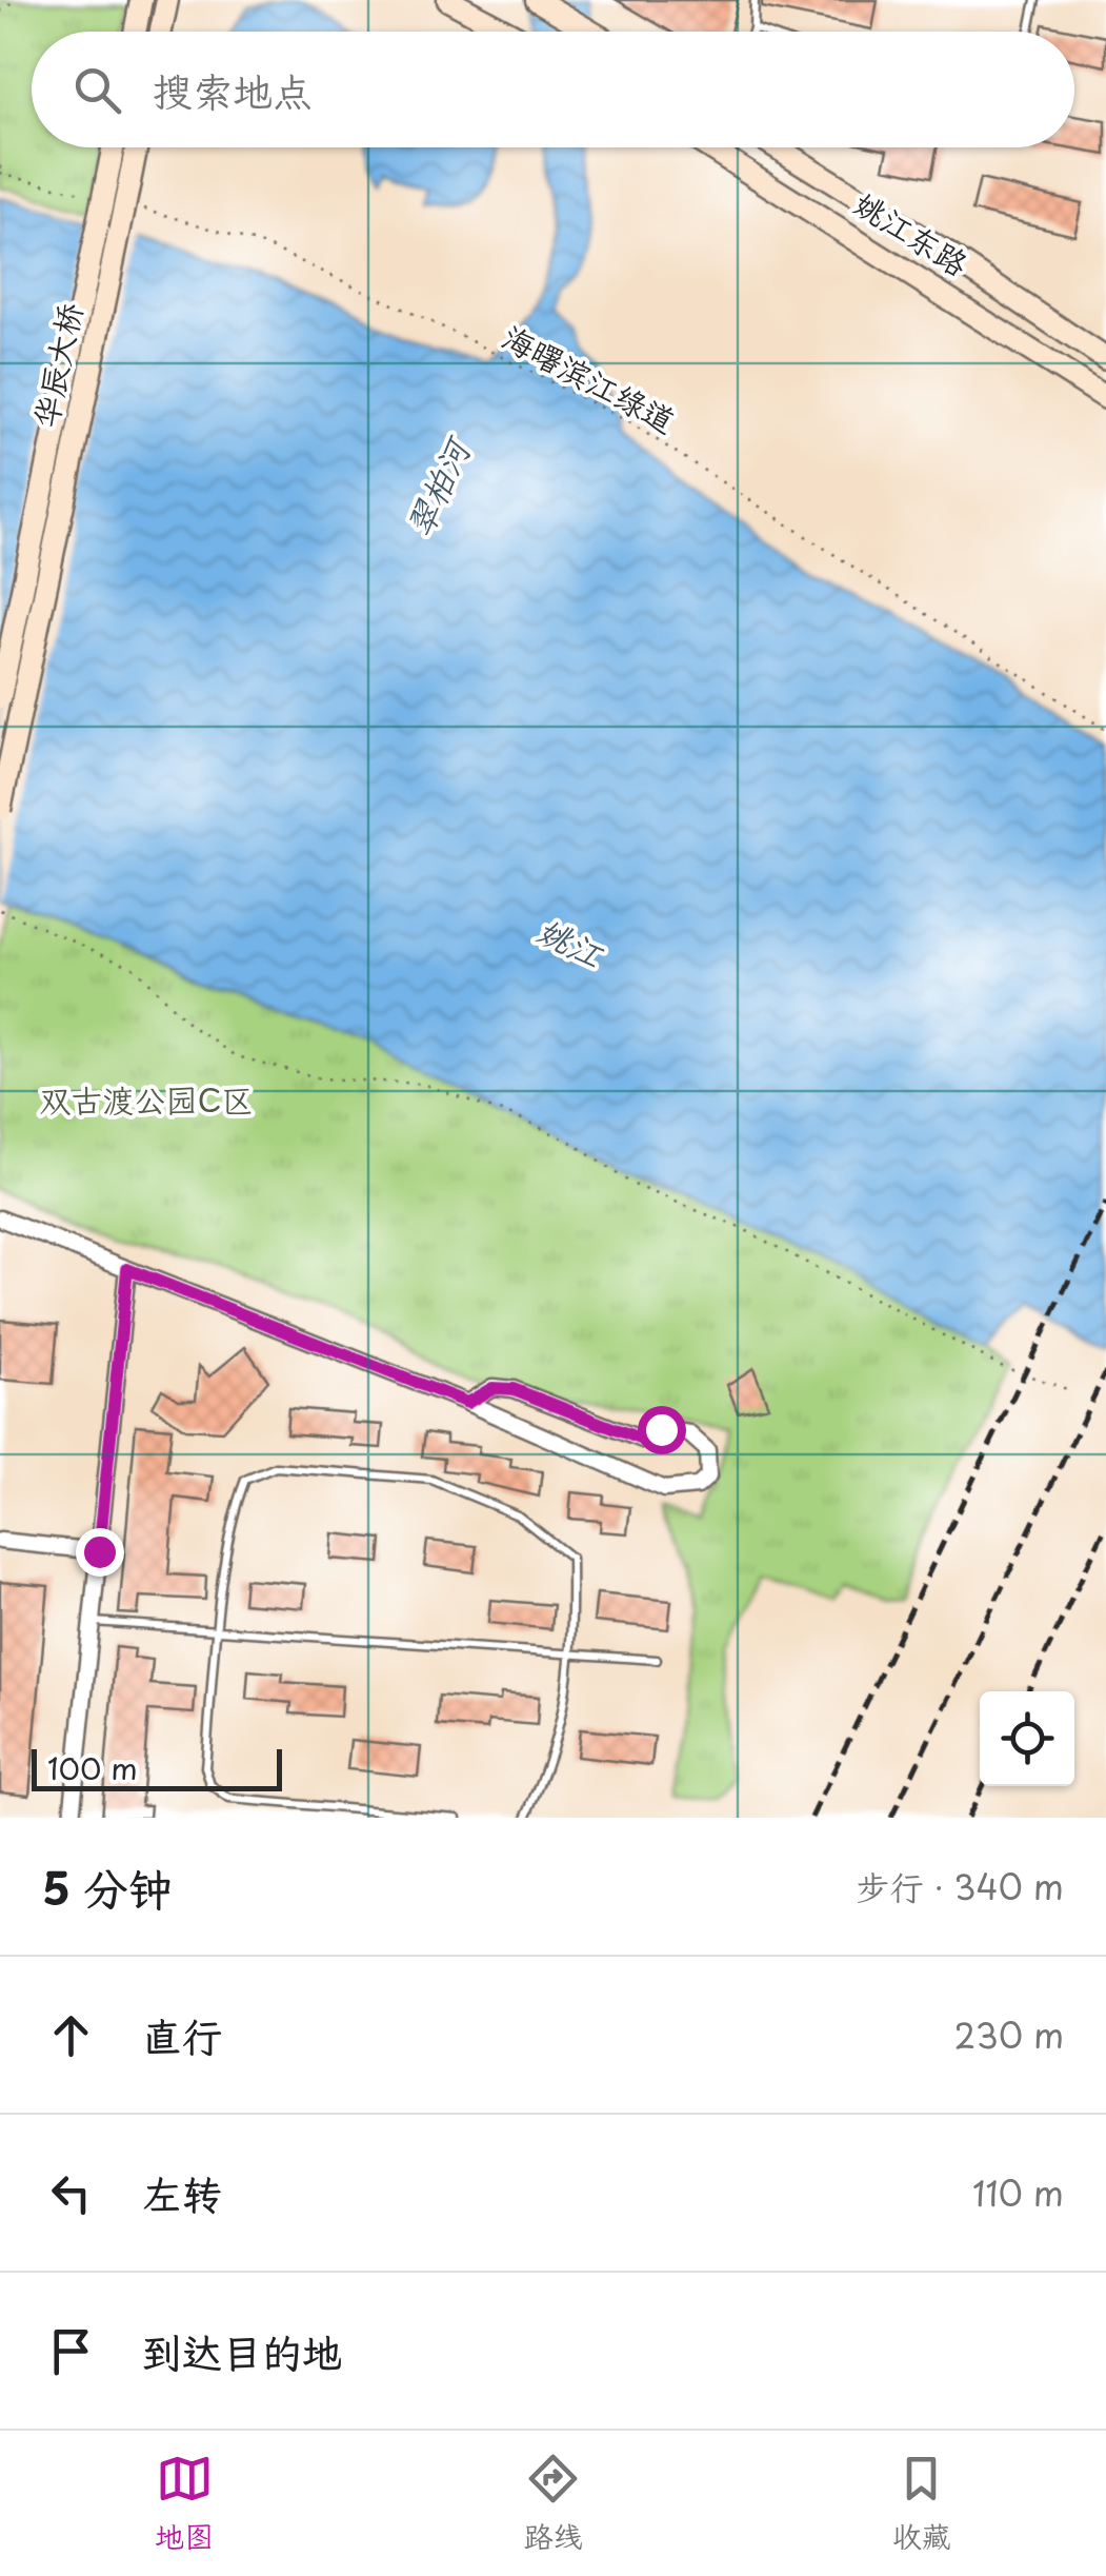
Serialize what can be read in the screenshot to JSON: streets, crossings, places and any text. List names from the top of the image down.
{
  "streets": {
    "main road": ["姚江东路", "华辰大桥"],
    "path": ["海曙滨江绿道"]
  },
  "water": ["翠柏河", "姚江"],
  "parks": ["双古渡公园C区"],
  "scale_bar": "100 m",
  "page": {
    "search": "搜索地点",
    "scale": "100 m",
    "heading": ["5 分钟", "步行 · 340 m"],
    "list": [
      ["直行", "230 m"],
      ["左转", "110 m"],
      "到达目的地"
    ],
    "nav": ["地图", "路线", "收藏"]
  }
}
